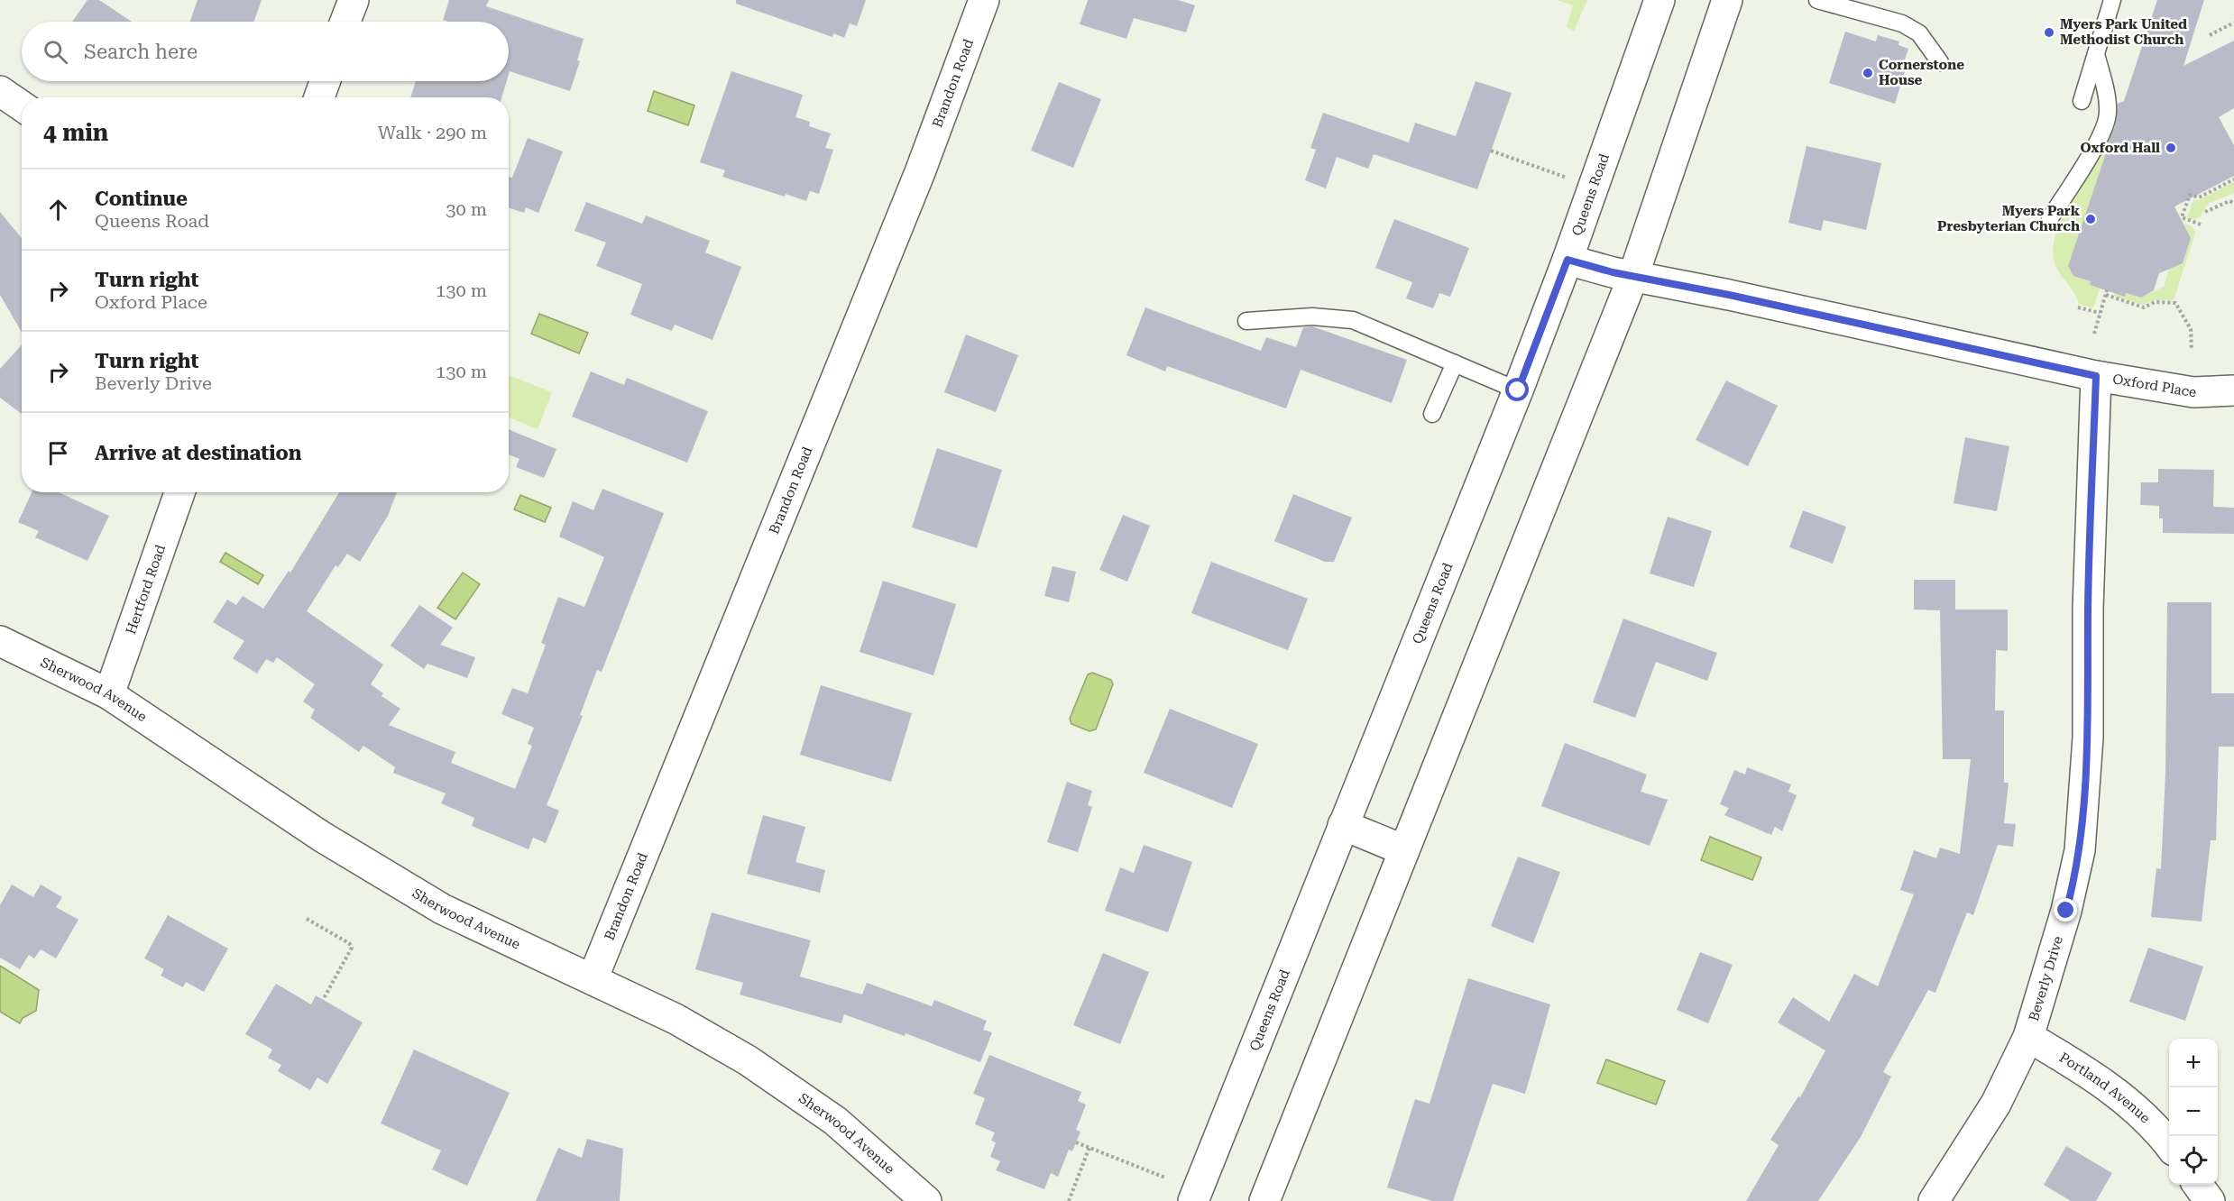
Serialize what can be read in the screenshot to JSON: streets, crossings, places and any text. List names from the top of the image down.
{
  "streets": {
    "street": [
      "Brandon Road",
      "Queens Road",
      "Oxford Place",
      "Hertford Road",
      "Sherwood Avenue",
      "Beverly Drive",
      "Portland Avenue"
    ]
  },
  "crossings": [
    ["Brandon Road", "Sherwood Avenue"],
    ["Queens Road", "Oxford Place"],
    ["Oxford Place", "Beverly Drive"],
    ["Hertford Road", "Sherwood Avenue"],
    ["Beverly Drive", "Portland Avenue"]
  ],
  "places": [
    "Myers Park United Methodist Church",
    "Cornerstone House",
    "Oxford Hall",
    "Myers Park Presbyterian Church"
  ],
  "page": {
    "search": "Search here",
    "heading": ["4 min", "Walk · 290 m"],
    "list": [
      ["Continue", "Queens Road", "30 m"],
      ["Turn right", "Oxford Place", "130 m"],
      ["Turn right", "Beverly Drive", "130 m"],
      "Arrive at destination"
    ],
    "map_buttons": ["+", "−"]
  }
}
